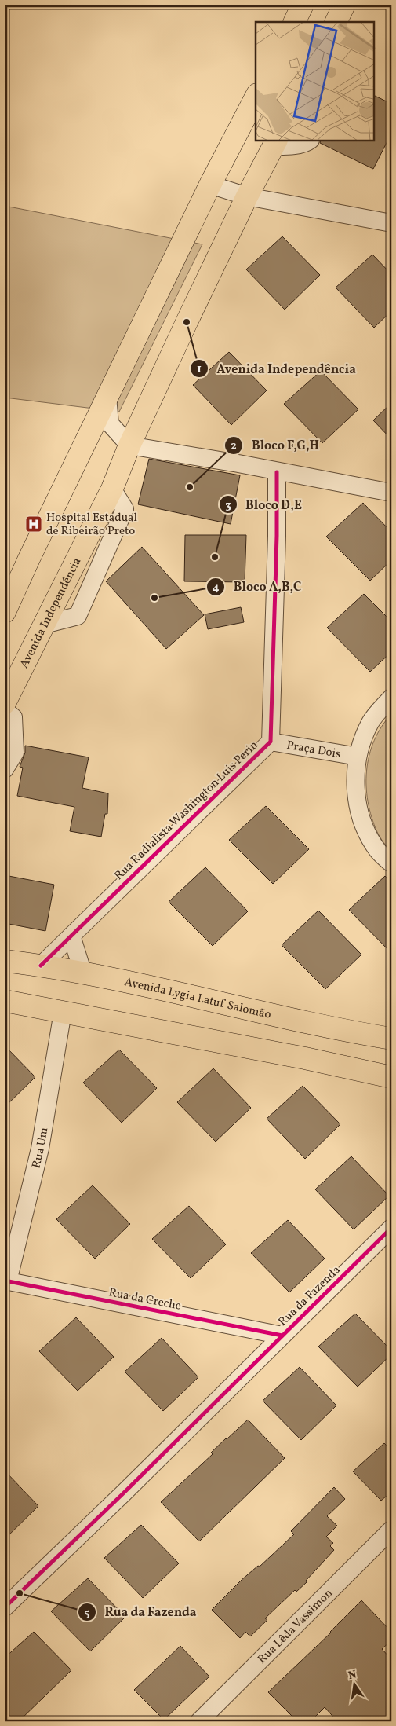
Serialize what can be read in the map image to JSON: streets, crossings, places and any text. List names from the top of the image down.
{
  "streets": {
    "main road": ["Avenida Independência", "Avenida Lygia Latuf Salomão"],
    "street": [
      "Praça Dois",
      "Rua Radialista Washington Luis Perin",
      "Rua Um",
      "Rua da Fazenda",
      "Rua da Creche",
      "Rua Lêda Vassimon"
    ]
  },
  "crossings": [
    ["Praça Dois", "Rua Radialista Washington Luis Perin"],
    ["Rua Radialista Washington Luis Perin", "Avenida Lygia Latuf Salomão"],
    ["Rua Um", "Rua da Creche"],
    ["Rua da Fazenda", "Rua da Creche"]
  ],
  "places": {
    "other": [
      "Avenida Independência",
      "Bloco F,G,H",
      "Bloco D,E",
      "Bloco A,B,C",
      "Rua da Fazenda"
    ],
    "hospital": ["Hospital Estadual de Ribeirão Preto"]
  },
  "north": "top"
}
